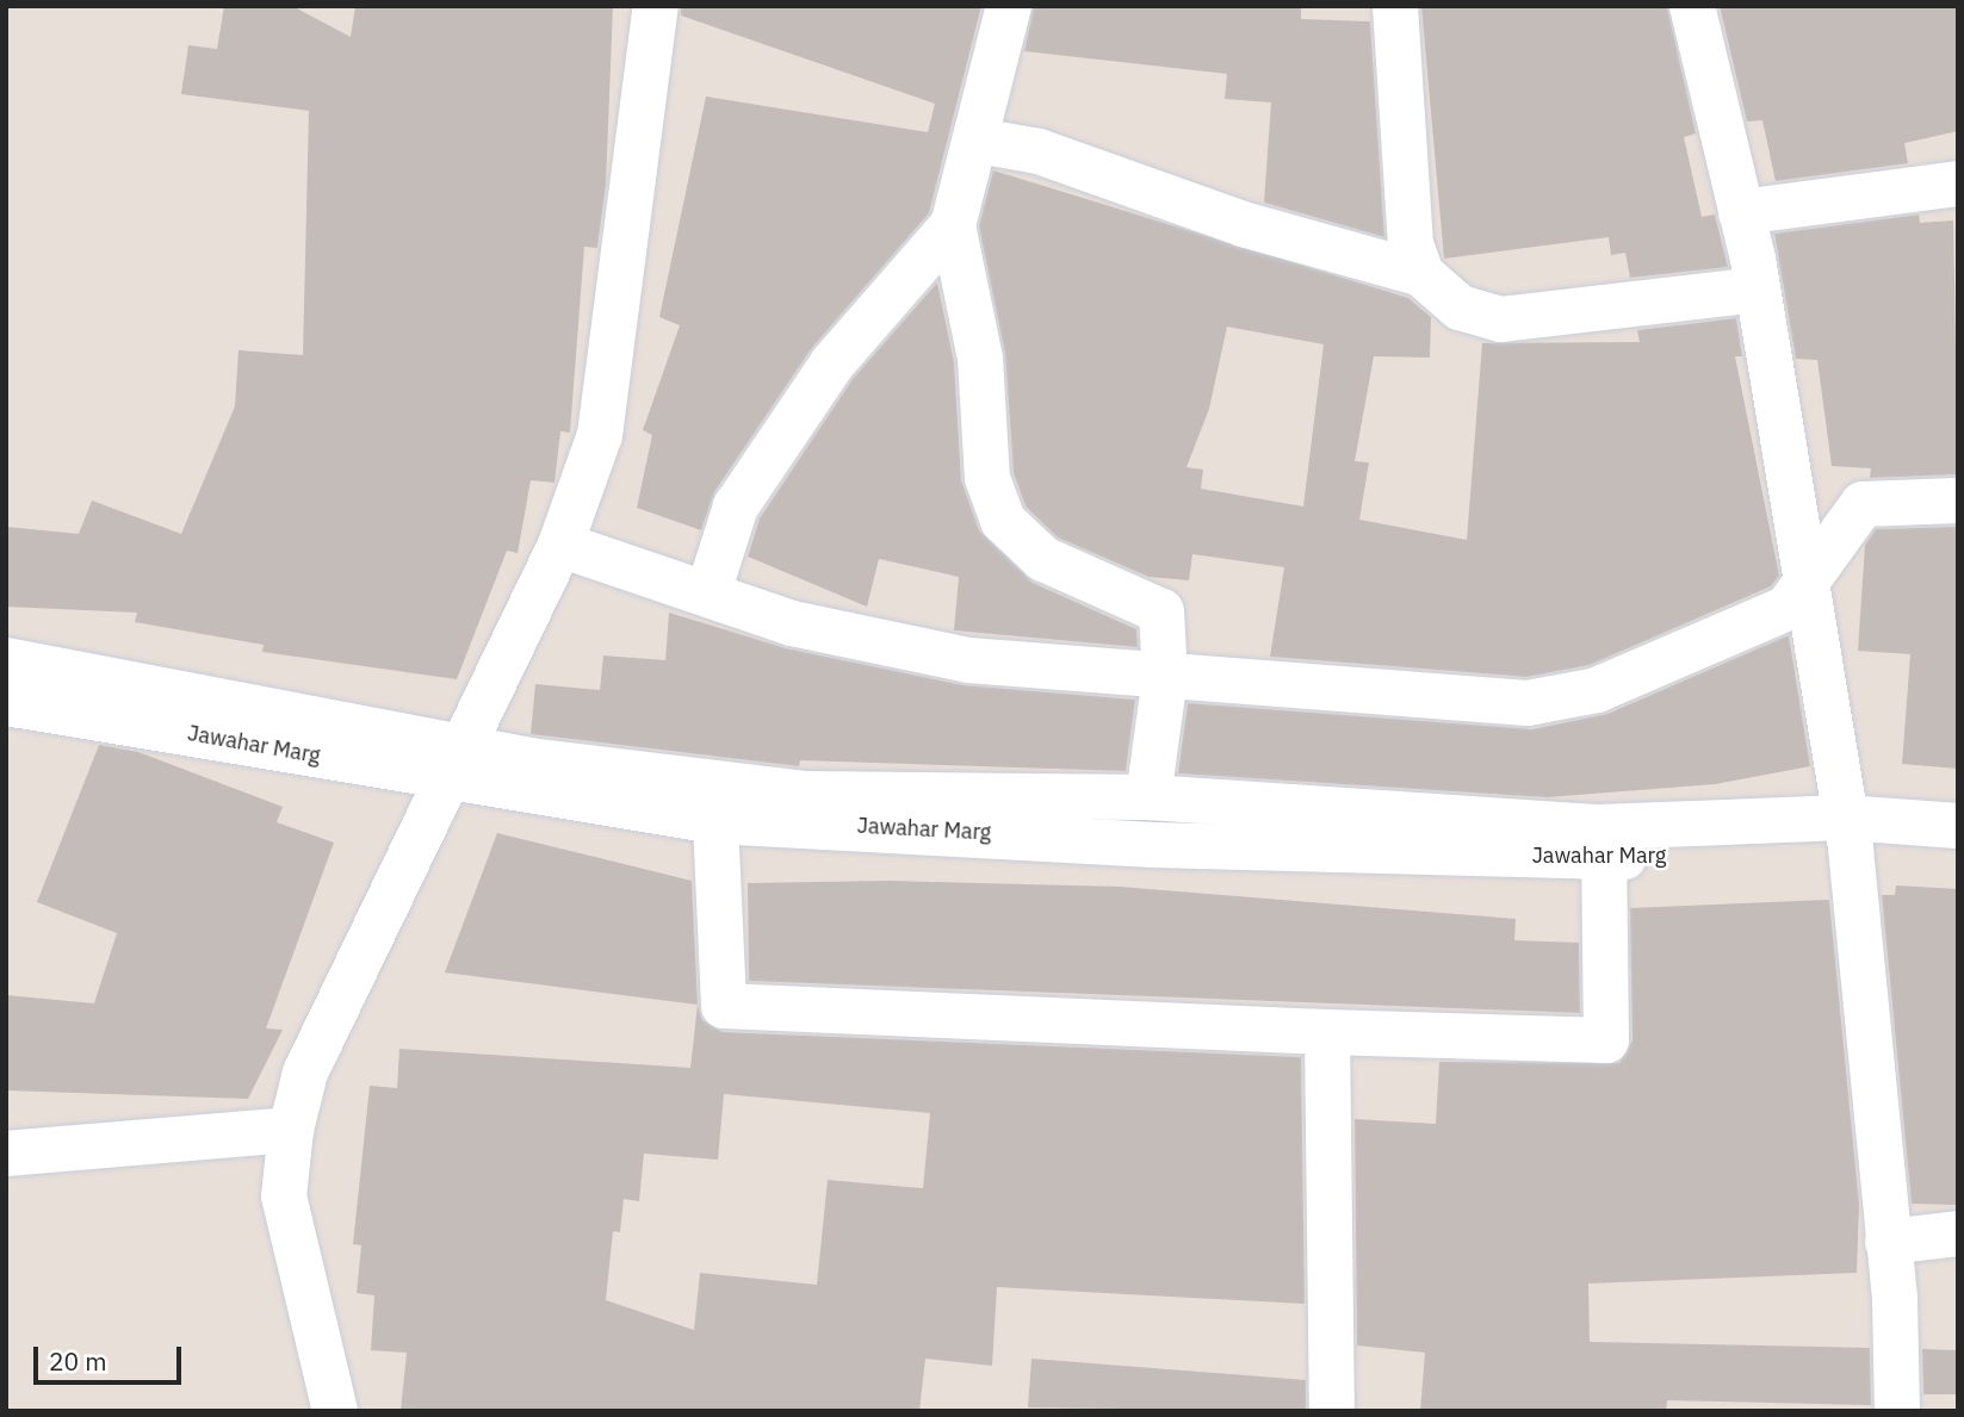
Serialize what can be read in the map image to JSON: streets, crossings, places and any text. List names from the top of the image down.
{
  "streets": {
    "street": ["Jawahar Marg"]
  },
  "scale_bar": "20 m"
}
